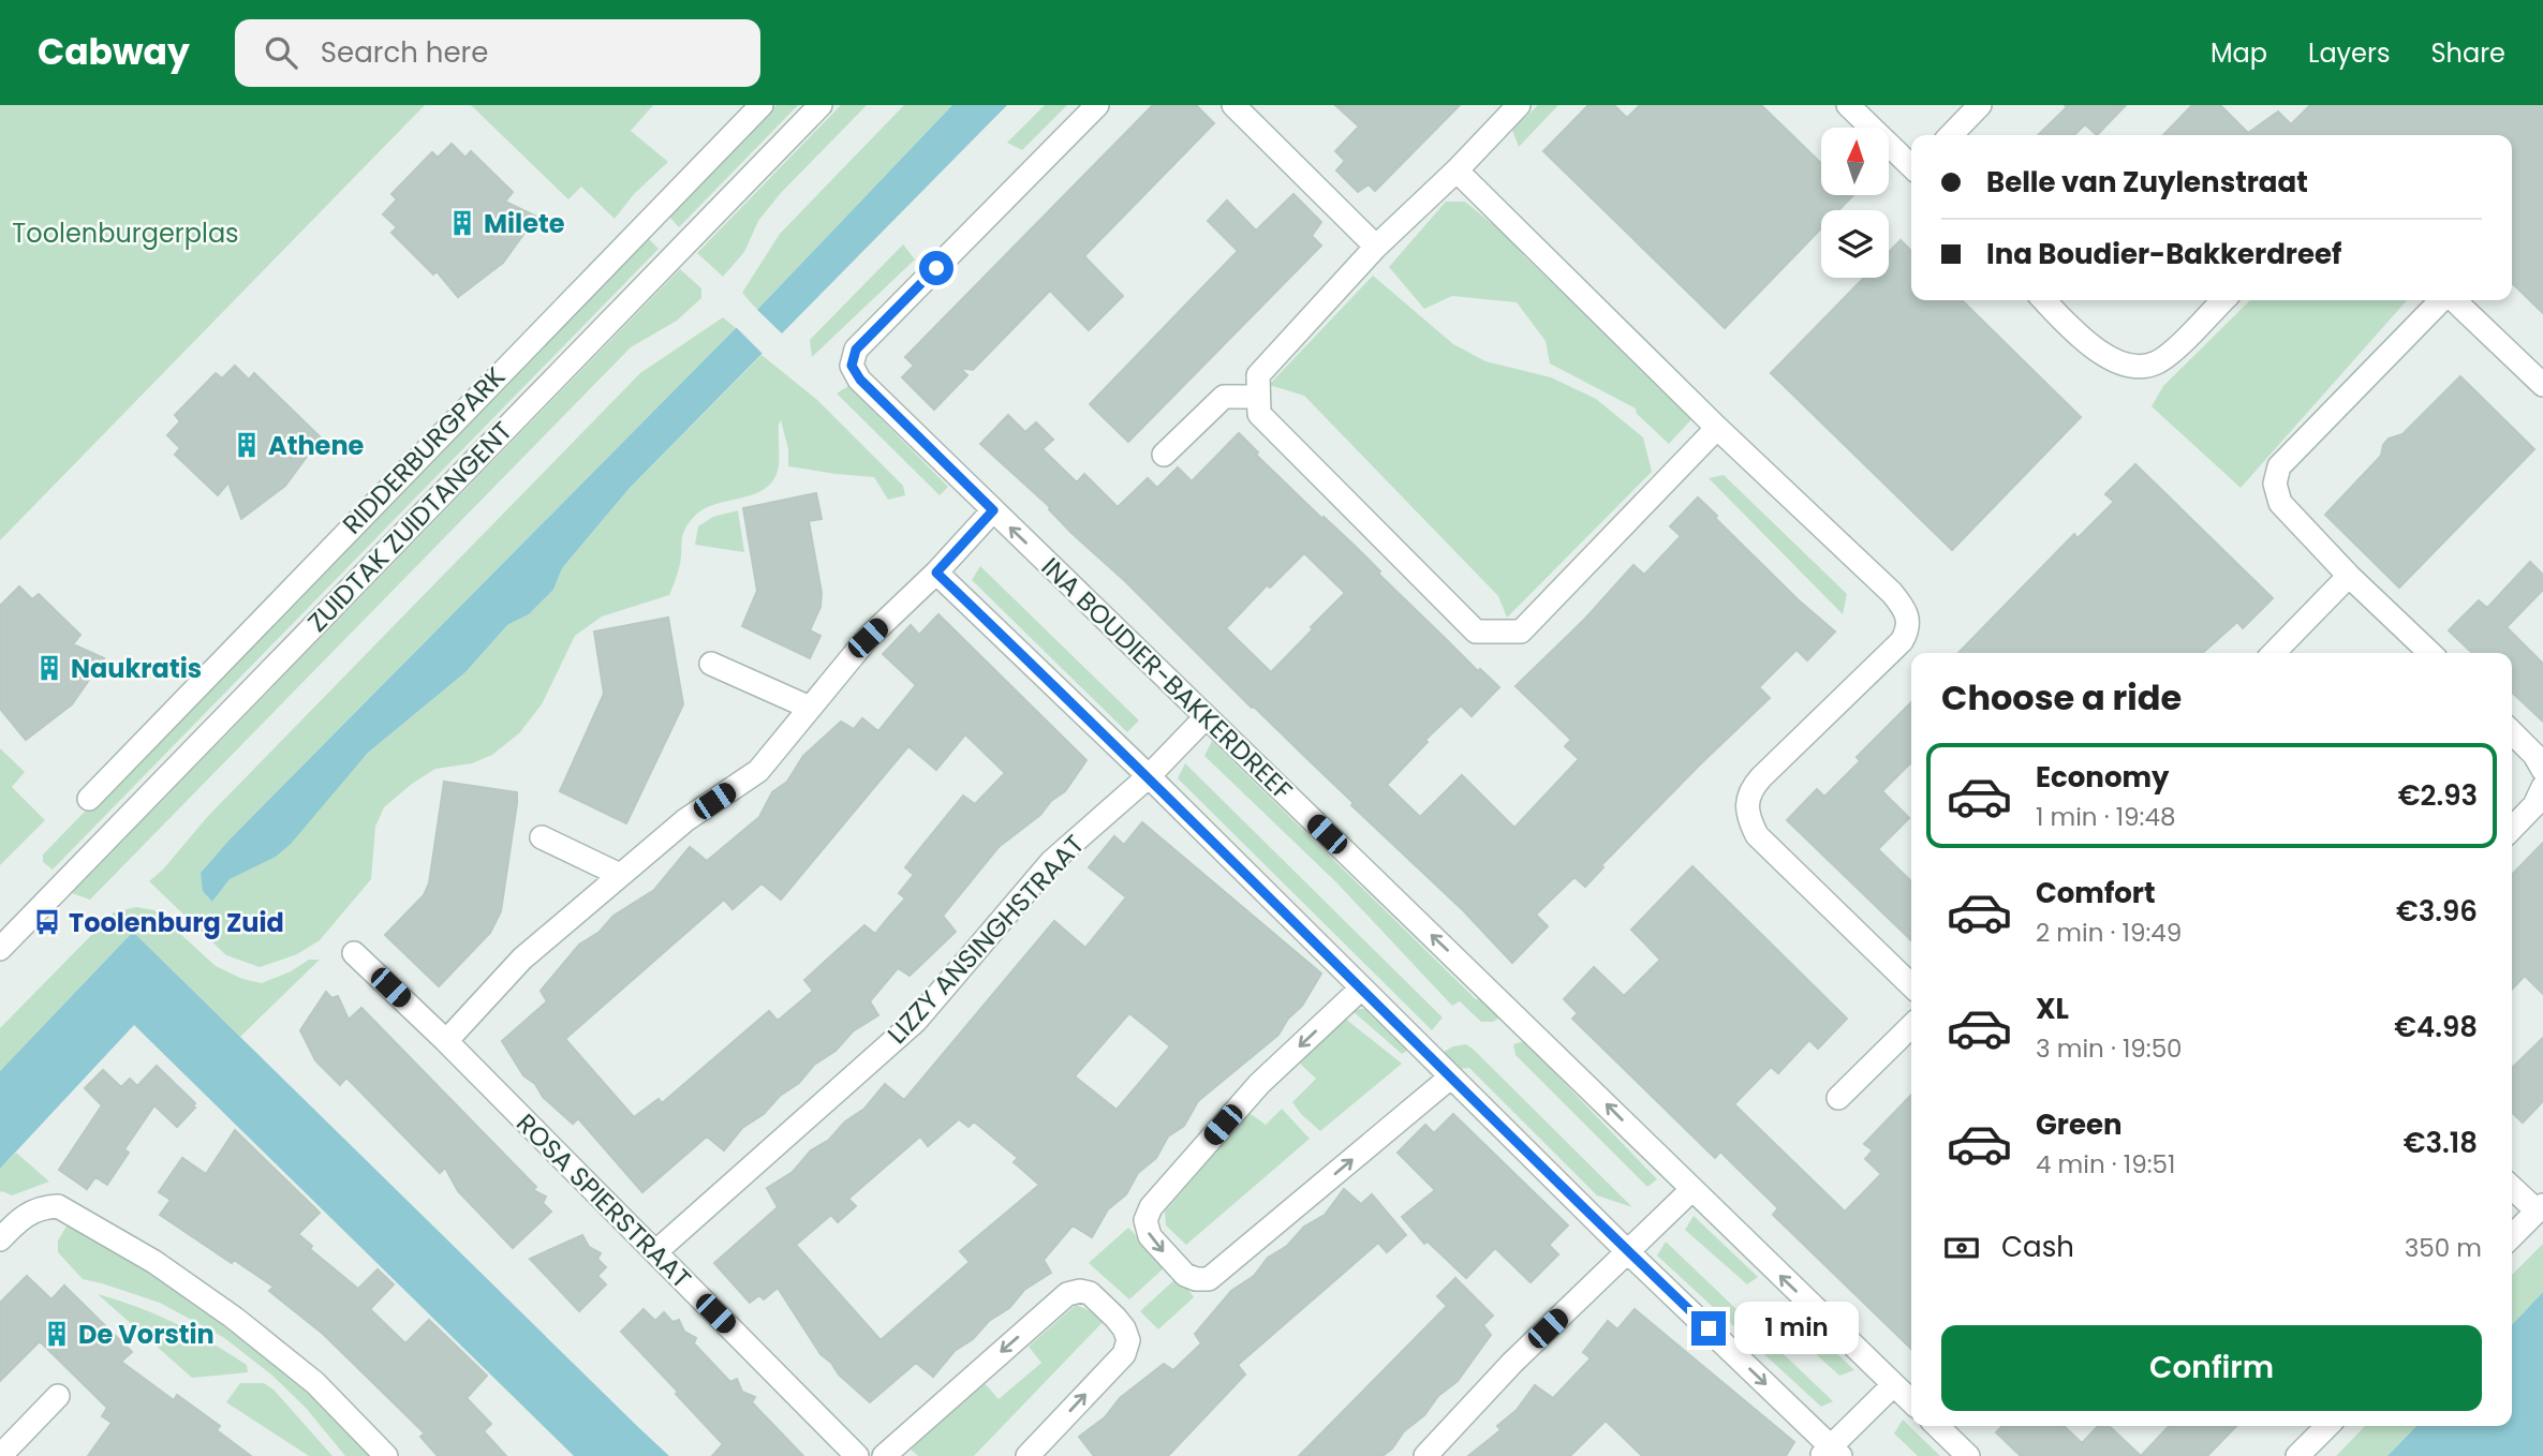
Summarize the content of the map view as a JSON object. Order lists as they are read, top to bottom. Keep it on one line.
{"streets":{"street":["RIDDERBURGPARK","ZUIDTAK ZUIDTANGENT","INA BOUDIER-BAKKERDREEF","LIZZY ANSINGHSTRAAT","ROSA SPIERSTRAAT"]},"crossings":[["INA BOUDIER-BAKKERDREEF","LIZZY ANSINGHSTRAAT"],["LIZZY ANSINGHSTRAAT","ROSA SPIERSTRAAT"]],"parks":["Toolenburgerplas"],"places":{"building":["Milete","Athene","Naukratis","De Vorstin"],"bus stop":["Toolenburg Zuid"]},"north":"top","page":{"header":"Cabway","search":"Search here","nav":["Map","Layers","Share"],"banner":["Belle van Zuylenstraat","Ina Boudier-Bakkerdreef"],"heading":"Choose a ride","list":[{"name":"Economy","note":"1 min · 19:48","value":"€2.93"},{"name":"Comfort","note":"2 min · 19:49","value":"€3.96"},{"name":"XL","note":"3 min · 19:50","value":"€4.98"},{"name":"Green","note":"4 min · 19:51","value":"€3.18"}],"pay":["Cash","350 m"],"bubble":"1 min","buttons":"Confirm"}}
